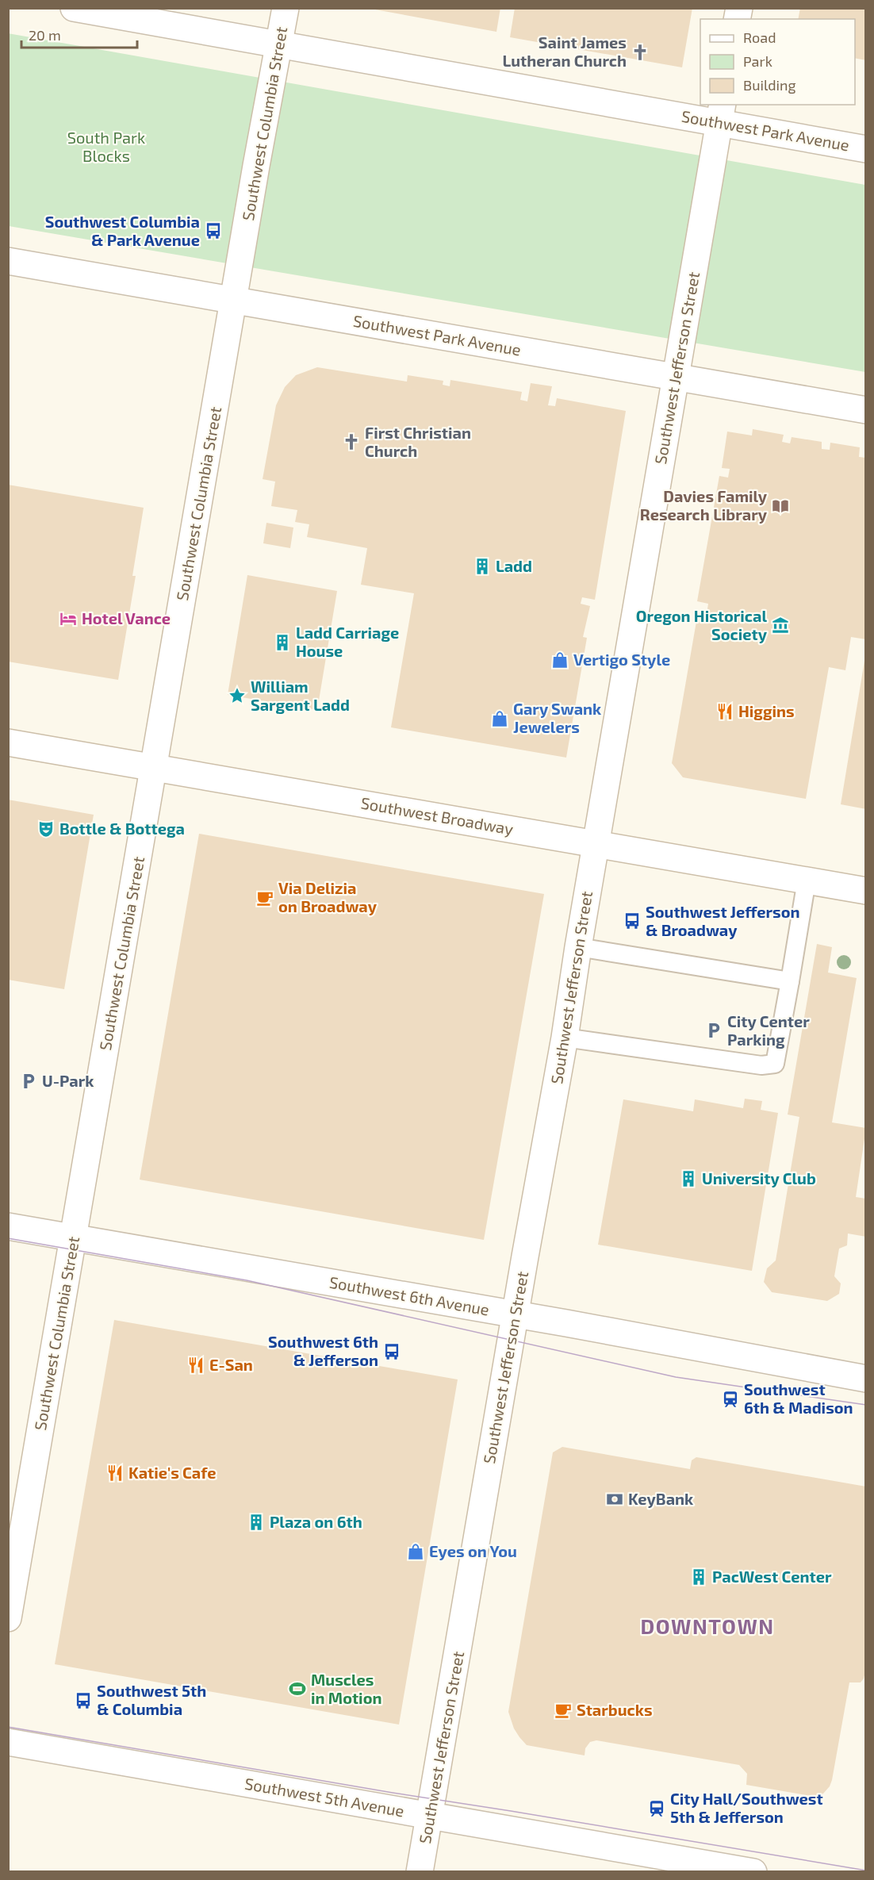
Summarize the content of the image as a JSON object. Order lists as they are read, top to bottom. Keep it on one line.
{"streets":{"main road":["Southwest Columbia Street","Southwest Park Avenue","Southwest Jefferson Street","Southwest Broadway","Southwest 6th Avenue","Southwest 5th Avenue"]},"crossings":[["Southwest Columbia Street","Southwest Park Avenue"],["Southwest Columbia Street","Southwest Broadway"],["Southwest Columbia Street","Southwest 6th Avenue"],["Southwest Park Avenue","Southwest Jefferson Street"],["Southwest Jefferson Street","Southwest Broadway"],["Southwest Jefferson Street","Southwest 6th Avenue"],["Southwest Jefferson Street","Southwest 5th Avenue"]],"districts":["DOWNTOWN"],"parks":["South Park Blocks"],"places":{"church":["Saint James Lutheran Church","First Christian Church"],"bus stop":["Southwest Columbia & Park Avenue","Southwest Jefferson & Broadway","Southwest 6th & Jefferson","Southwest 5th & Columbia"],"library":["Davies Family Research Library"],"building":["Ladd","Ladd Carriage House","University Club","Plaza on 6th","PacWest Center"],"hotel":["Hotel Vance"],"museum":["Oregon Historical Society"],"shop":["Vertigo Style","Gary Swank Jewelers","Eyes on You"],"place":["William Sargent Ladd"],"restaurant":["Higgins","E-San","Katie's Cafe"],"theatre":["Bottle & Bottega"],"cafe":["Via Delizia on Broadway","Starbucks"],"parking":["City Center Parking","U-Park"],"station":["Southwest 6th & Madison","City Hall/Southwest 5th & Jefferson"],"bank":["KeyBank"],"sports":["Muscles in Motion"]},"legend":["Road","Park","Building"],"scale_bar":"20 m"}
